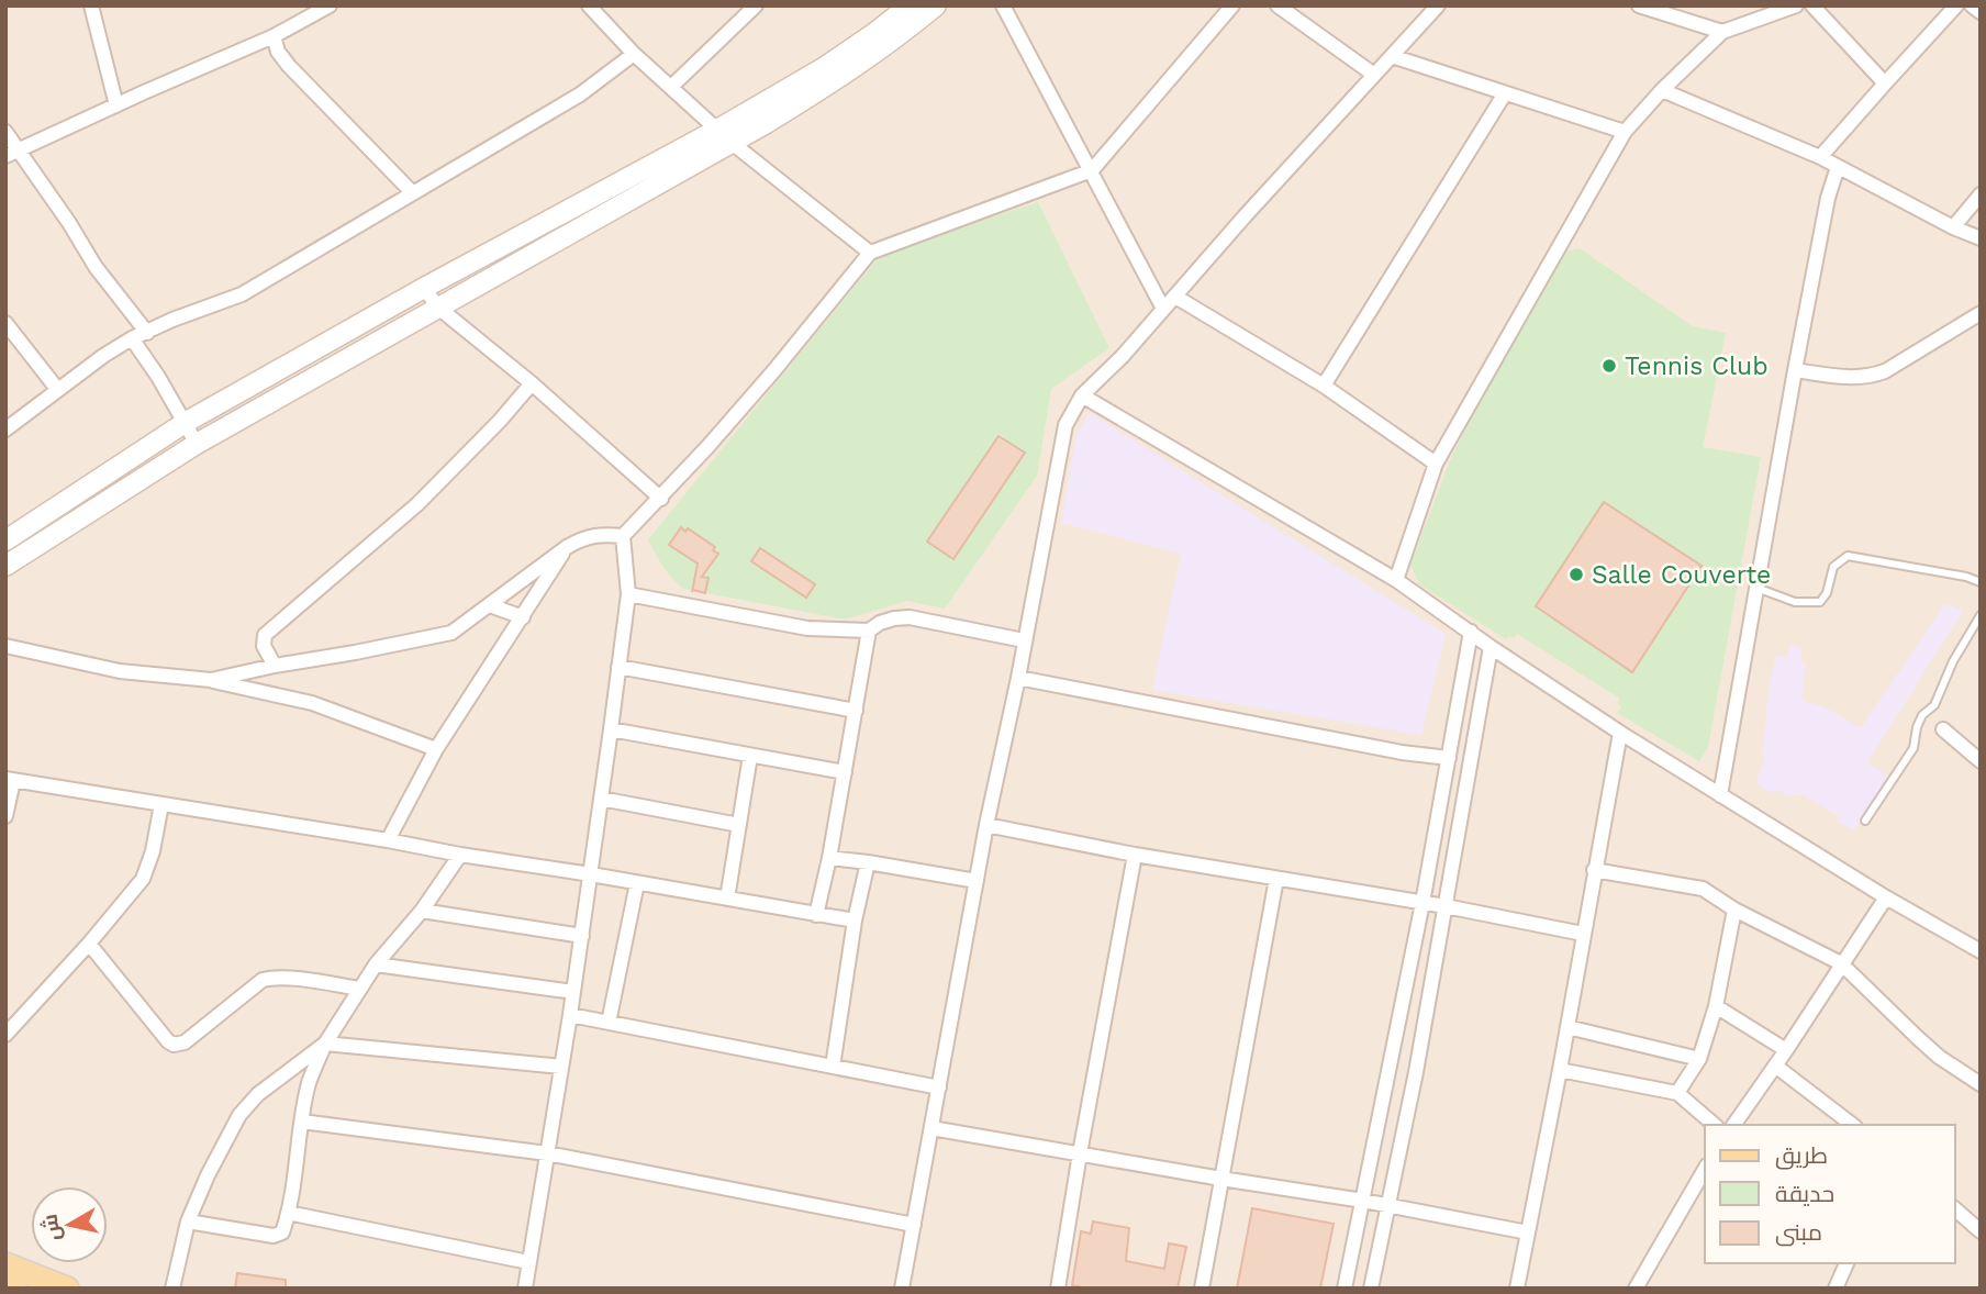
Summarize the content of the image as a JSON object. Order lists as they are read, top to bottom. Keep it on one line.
{"places":["Tennis Club","Salle Couverte"],"legend":["طريق","حديقة","مبنى"],"north":"left"}
